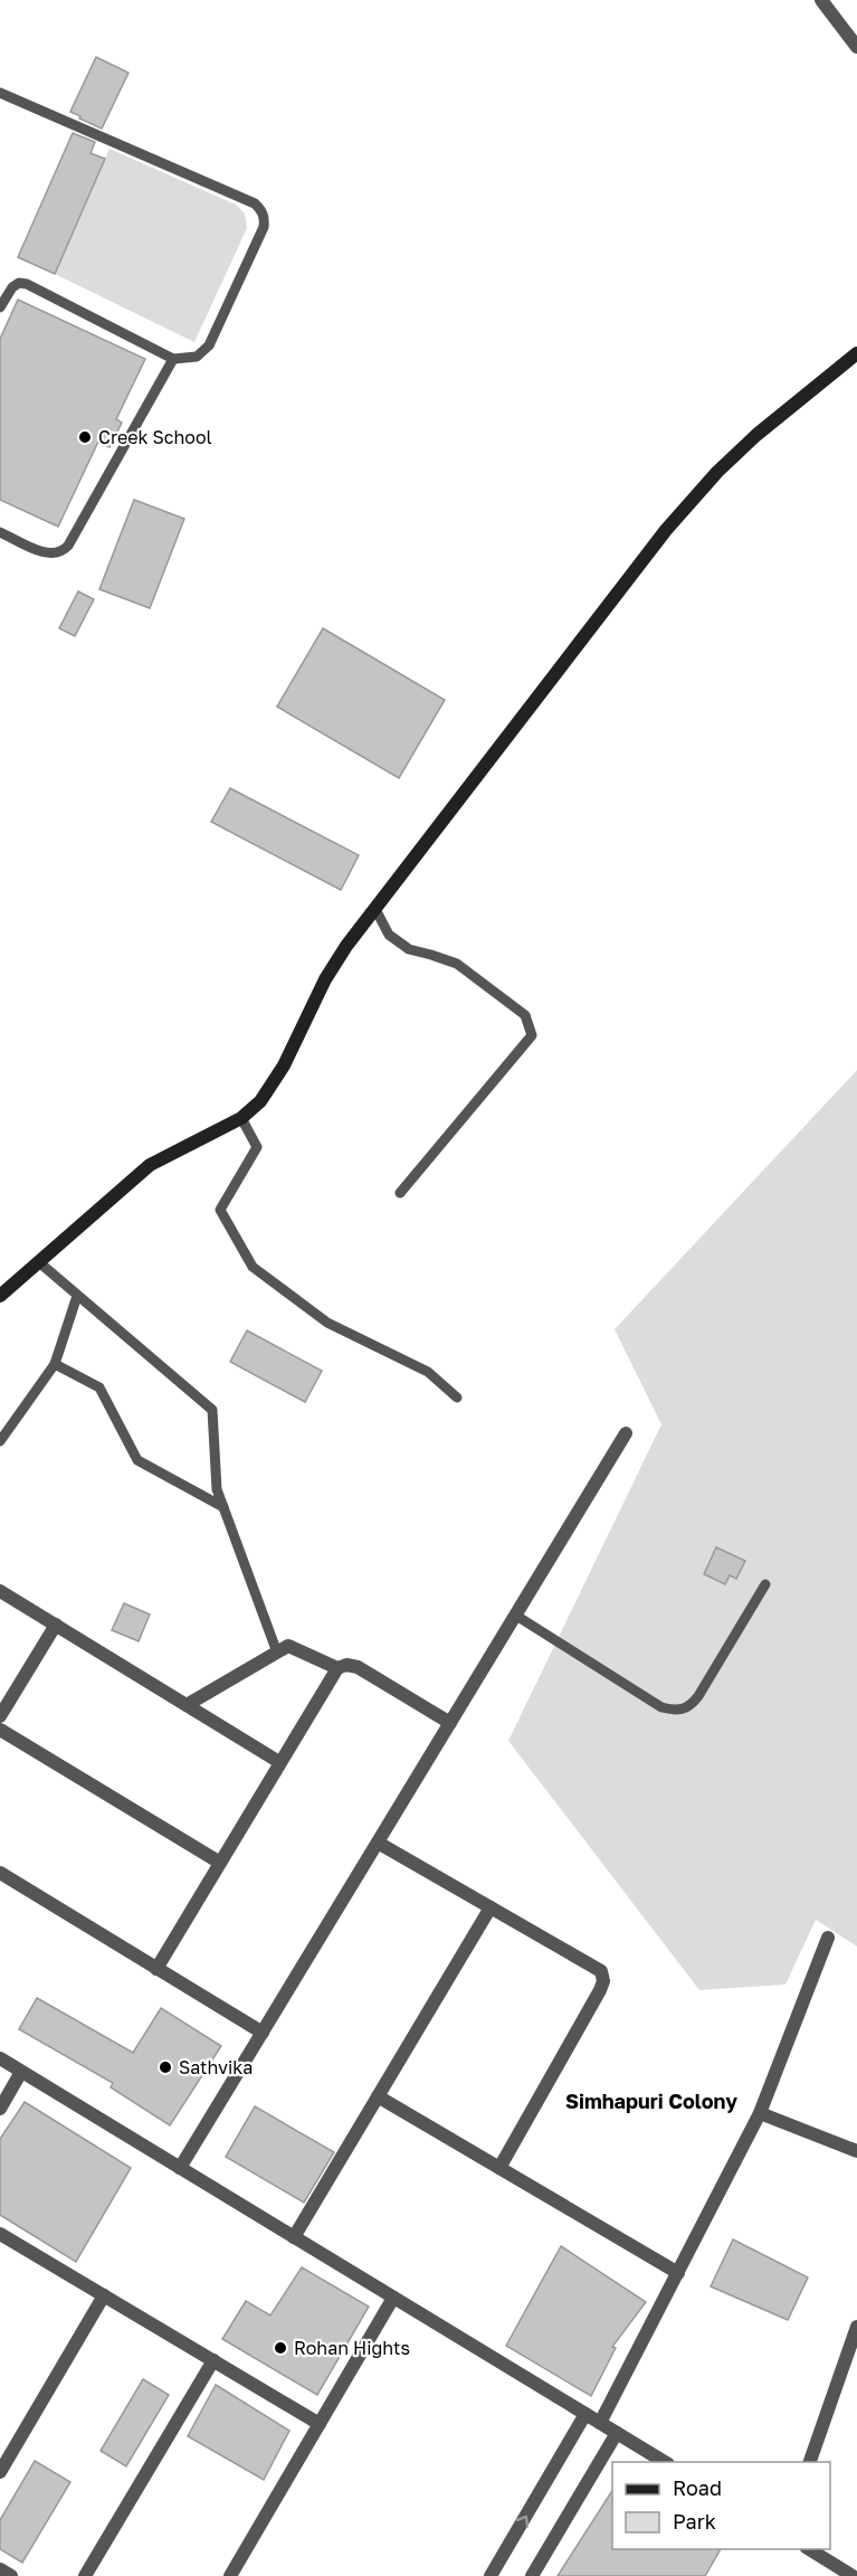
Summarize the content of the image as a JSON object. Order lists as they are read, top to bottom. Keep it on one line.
{"districts":["Simhapuri Colony"],"places":["Creek School","Sathvika","Rohan Hights"],"legend":["Road","Park"]}
